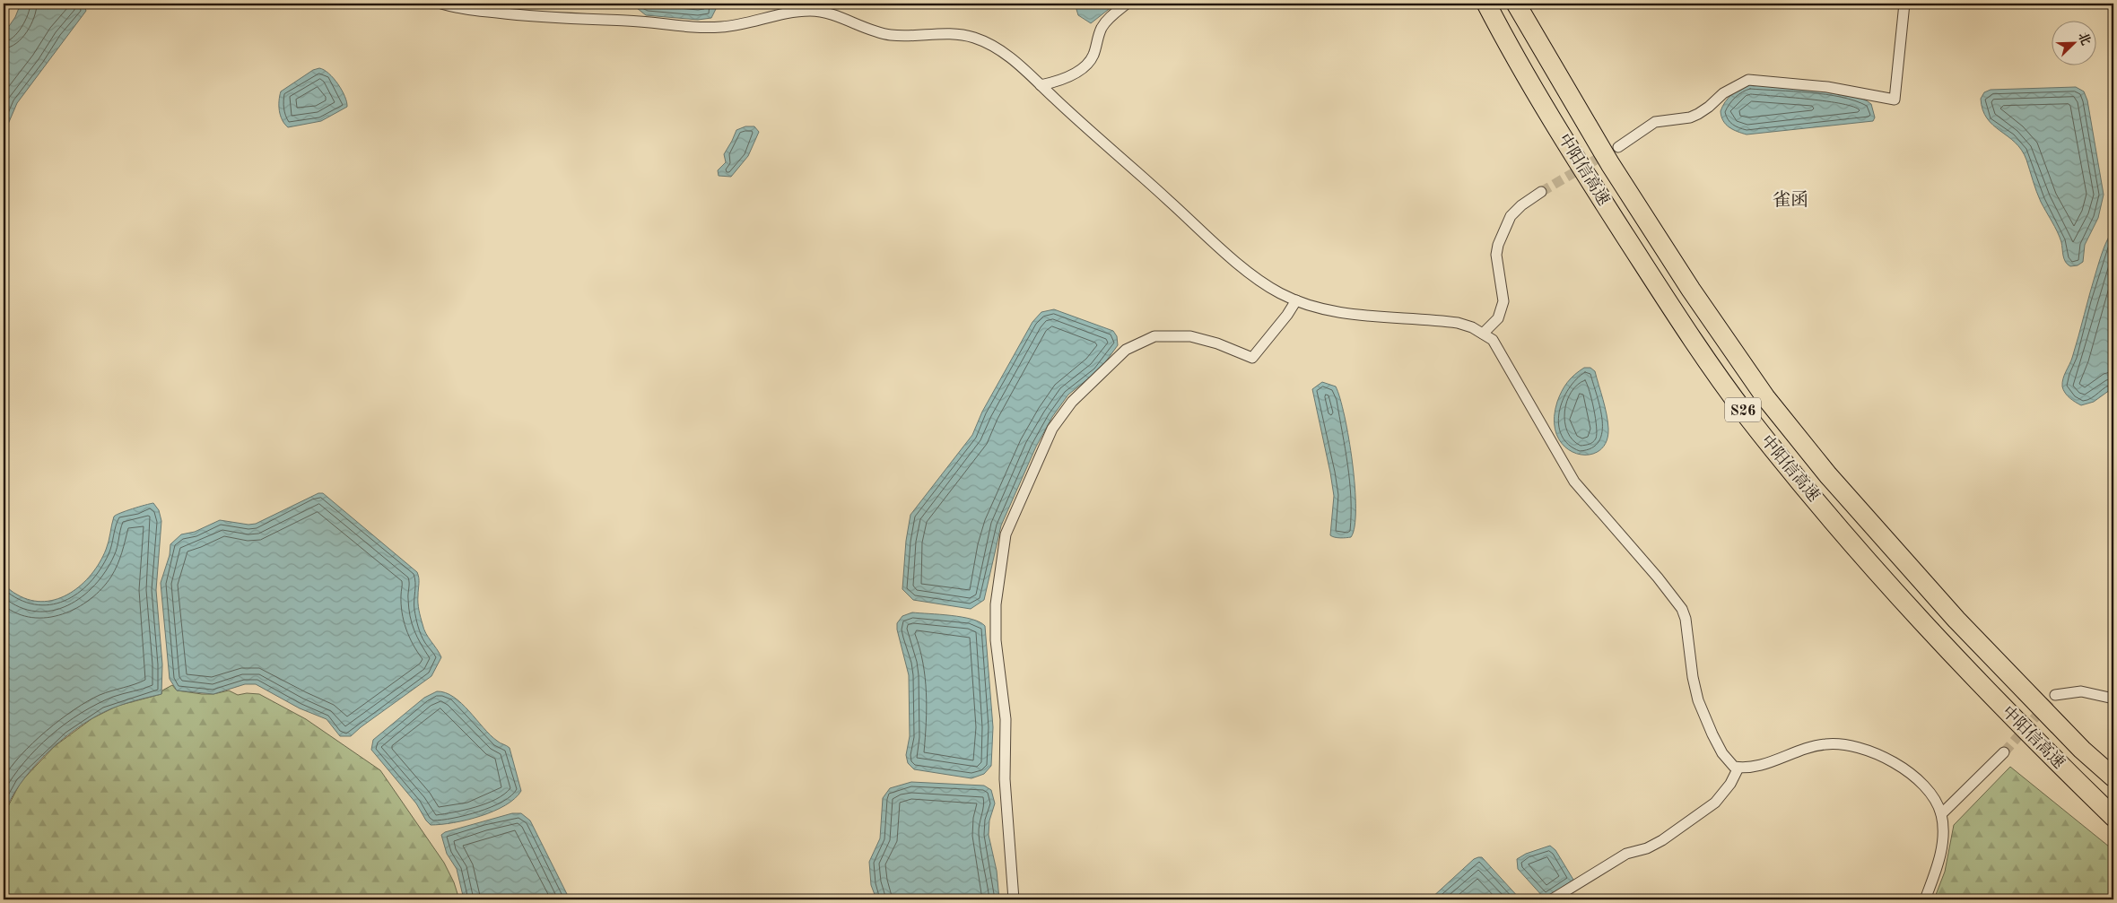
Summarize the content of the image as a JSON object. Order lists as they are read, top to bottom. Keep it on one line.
{"streets":{"highway":["中阳信高速","S26"]},"districts":["雀函"],"north":"top right"}
